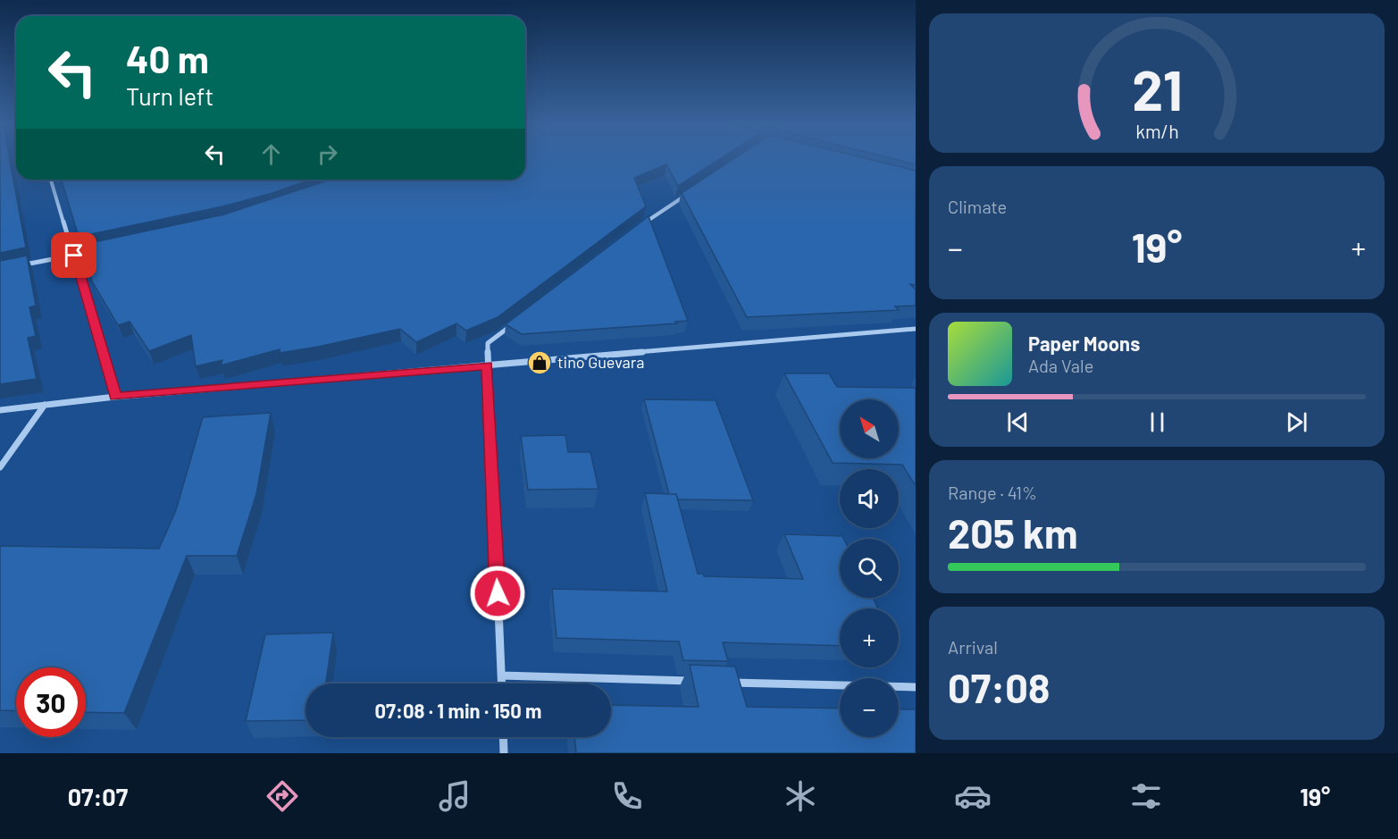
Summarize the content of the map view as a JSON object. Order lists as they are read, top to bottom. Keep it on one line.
{"places":{"shop":["tino Guevara"]},"north":"top left","page":{"turn":["40 m","Turn left"],"tile":["Climate",["Range · 41%","205 km"],["Arrival","07:08"]],"heat":["−","19°","+"],"song":["Paper Moons","Ada Vale"],"map_buttons":["+","−"],"limit":"30","trip":"07:08 · 1 min · 150 m","tabs":["07:07","19°"],"gauge":["21","km/h"]}}
